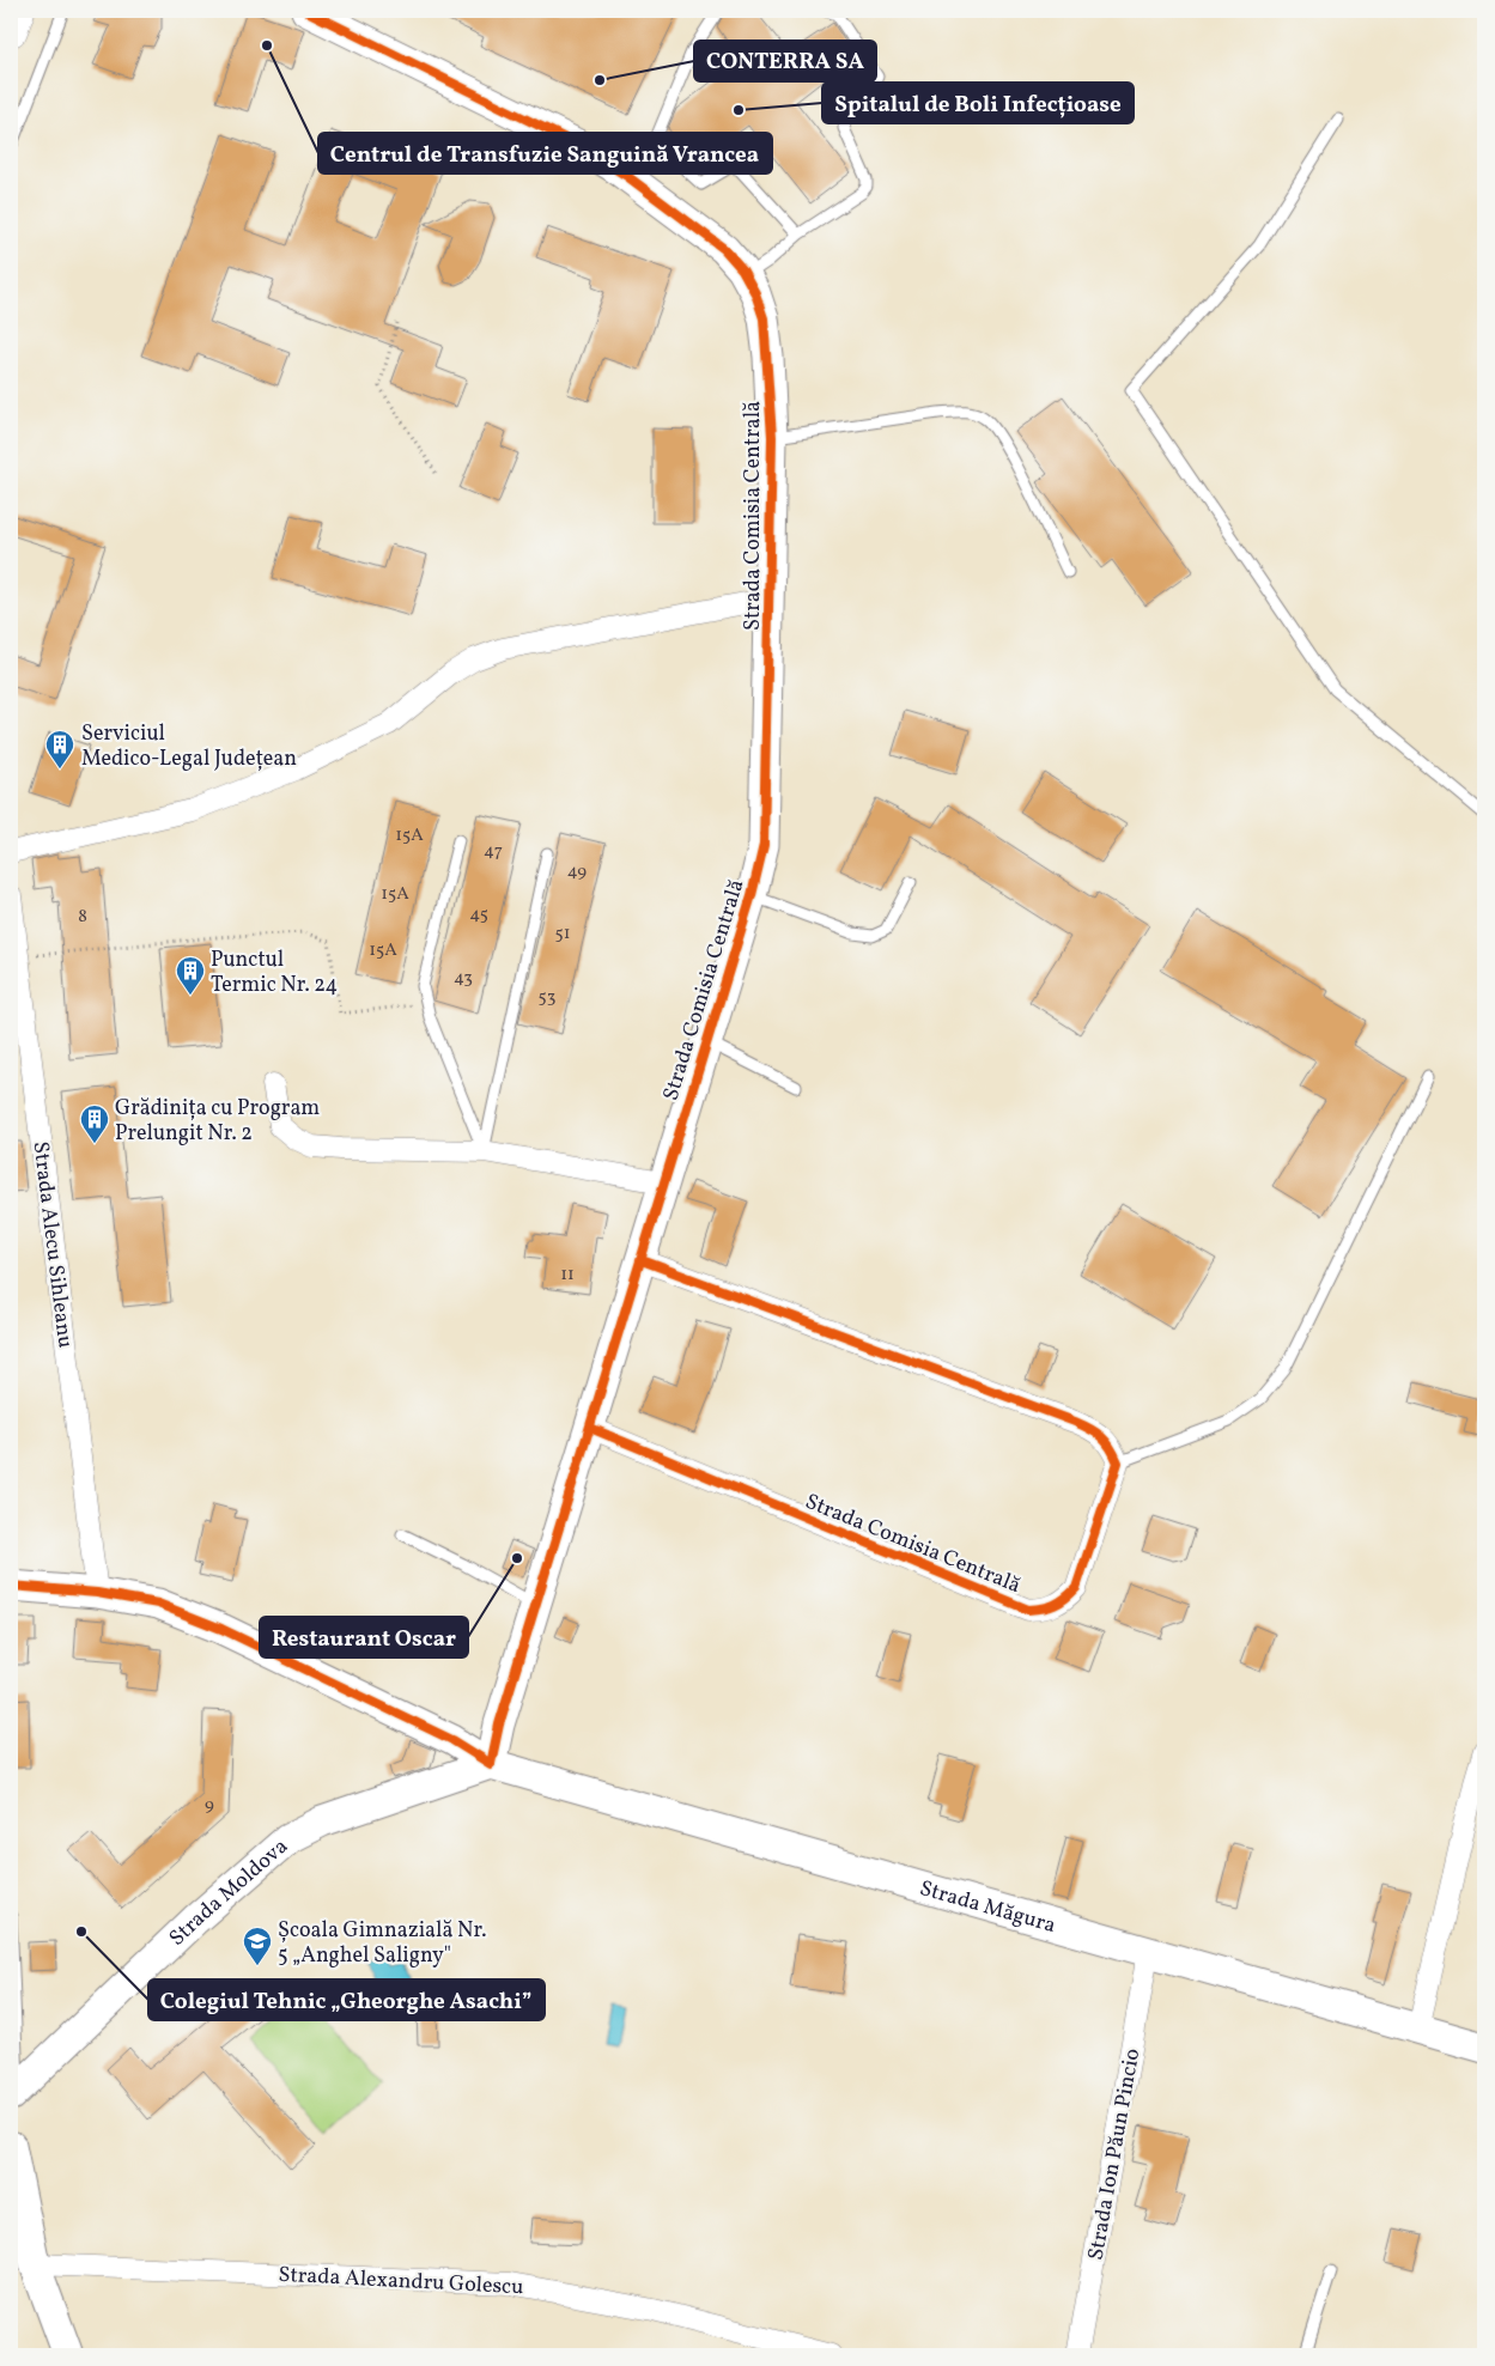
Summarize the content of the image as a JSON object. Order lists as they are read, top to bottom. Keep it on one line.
{"streets":{"street":["Strada Comisia Centrală","Strada Alecu Sihleanu","Strada Moldova","Strada Măgura","Strada Ion Păun Pincio","Strada Alexandru Golescu"]},"crossings":[["Strada Comisia Centrală","Strada Moldova"],["Strada Comisia Centrală","Strada Măgura"],["Strada Alecu Sihleanu","Strada Măgura"],["Strada Moldova","Strada Măgura"],["Strada Măgura","Strada Ion Păun Pincio"]],"places":{"other":["Centrul de Transfuzie Sanguină Vrancea","CONTERRA SA","Spitalul de Boli Infecțioase","Restaurant Oscar","Colegiul Tehnic „Gheorghe Asachi”"],"building":["Serviciul Medico-Legal Județean","Punctul Termic Nr. 24","Grădinița cu Program Prelungit Nr. 2"],"school or university":["Școala Gimnazială Nr. 5 „Anghel Saligny\""]},"house_numbers":["15A","47","49","15A","45","8","51","15A","43","53","11","9"]}
